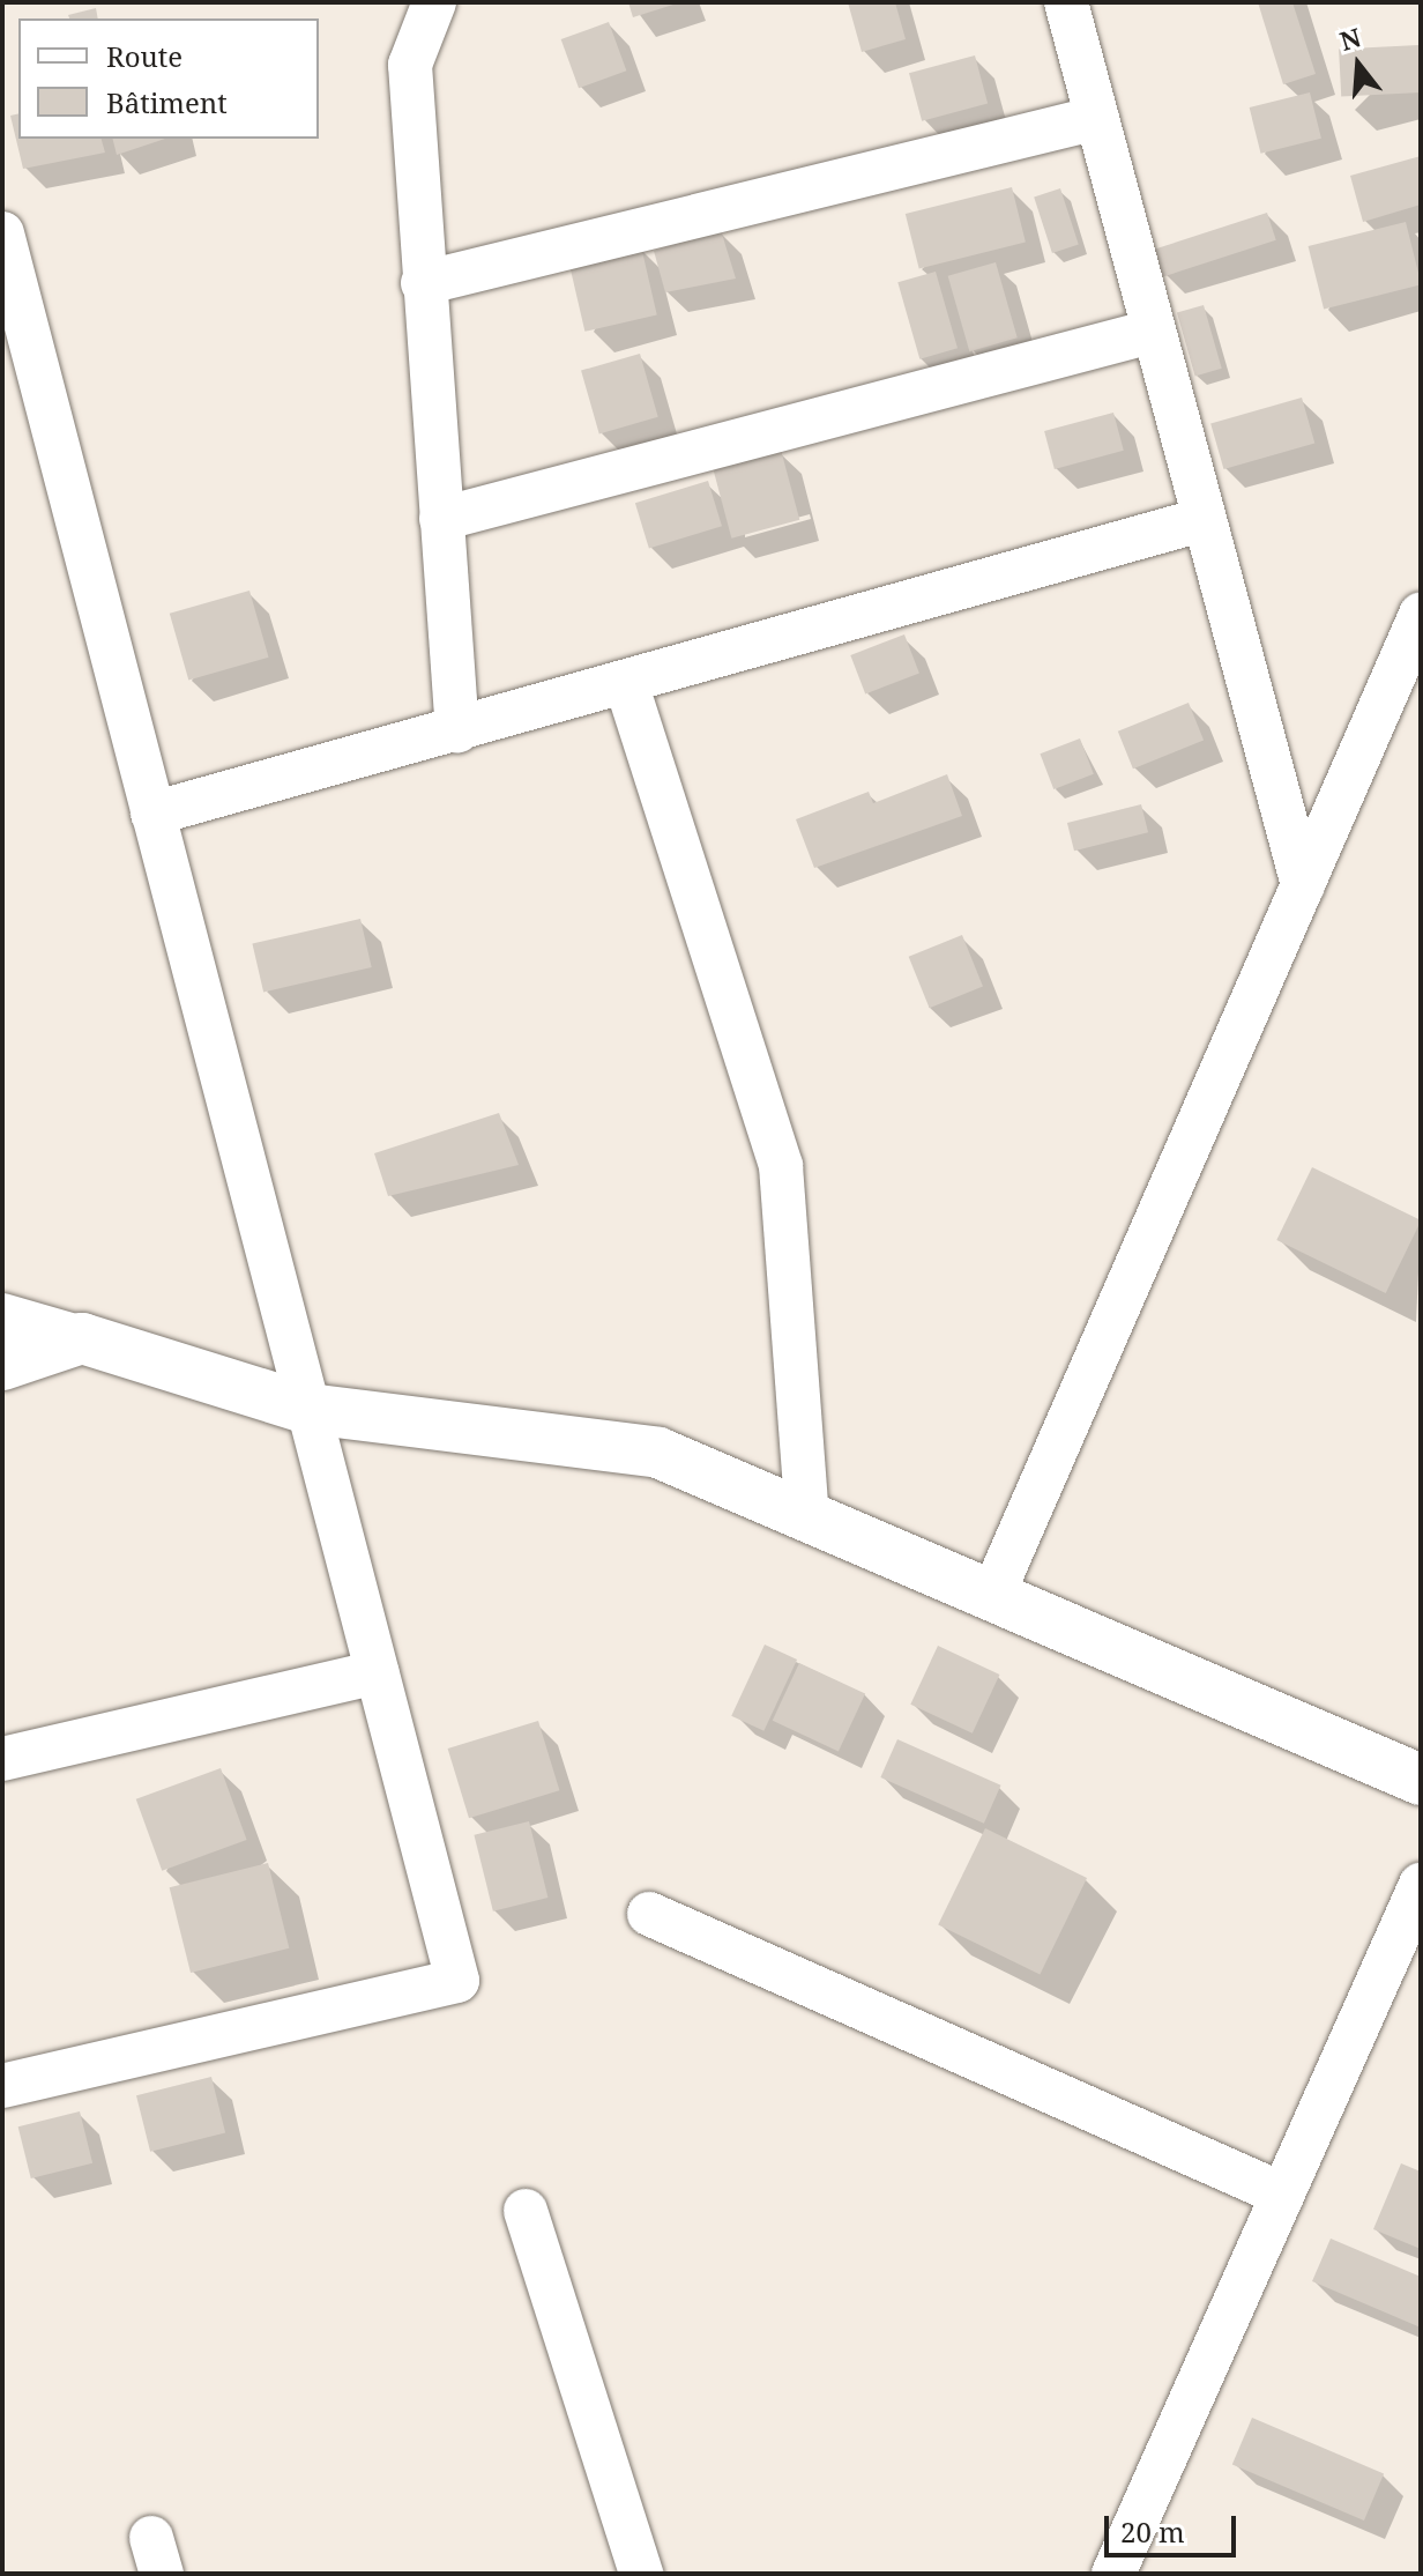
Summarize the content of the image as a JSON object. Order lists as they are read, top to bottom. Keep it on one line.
{"legend":["Route","Bâtiment"],"scale_bar":"20 m","north":"top"}
